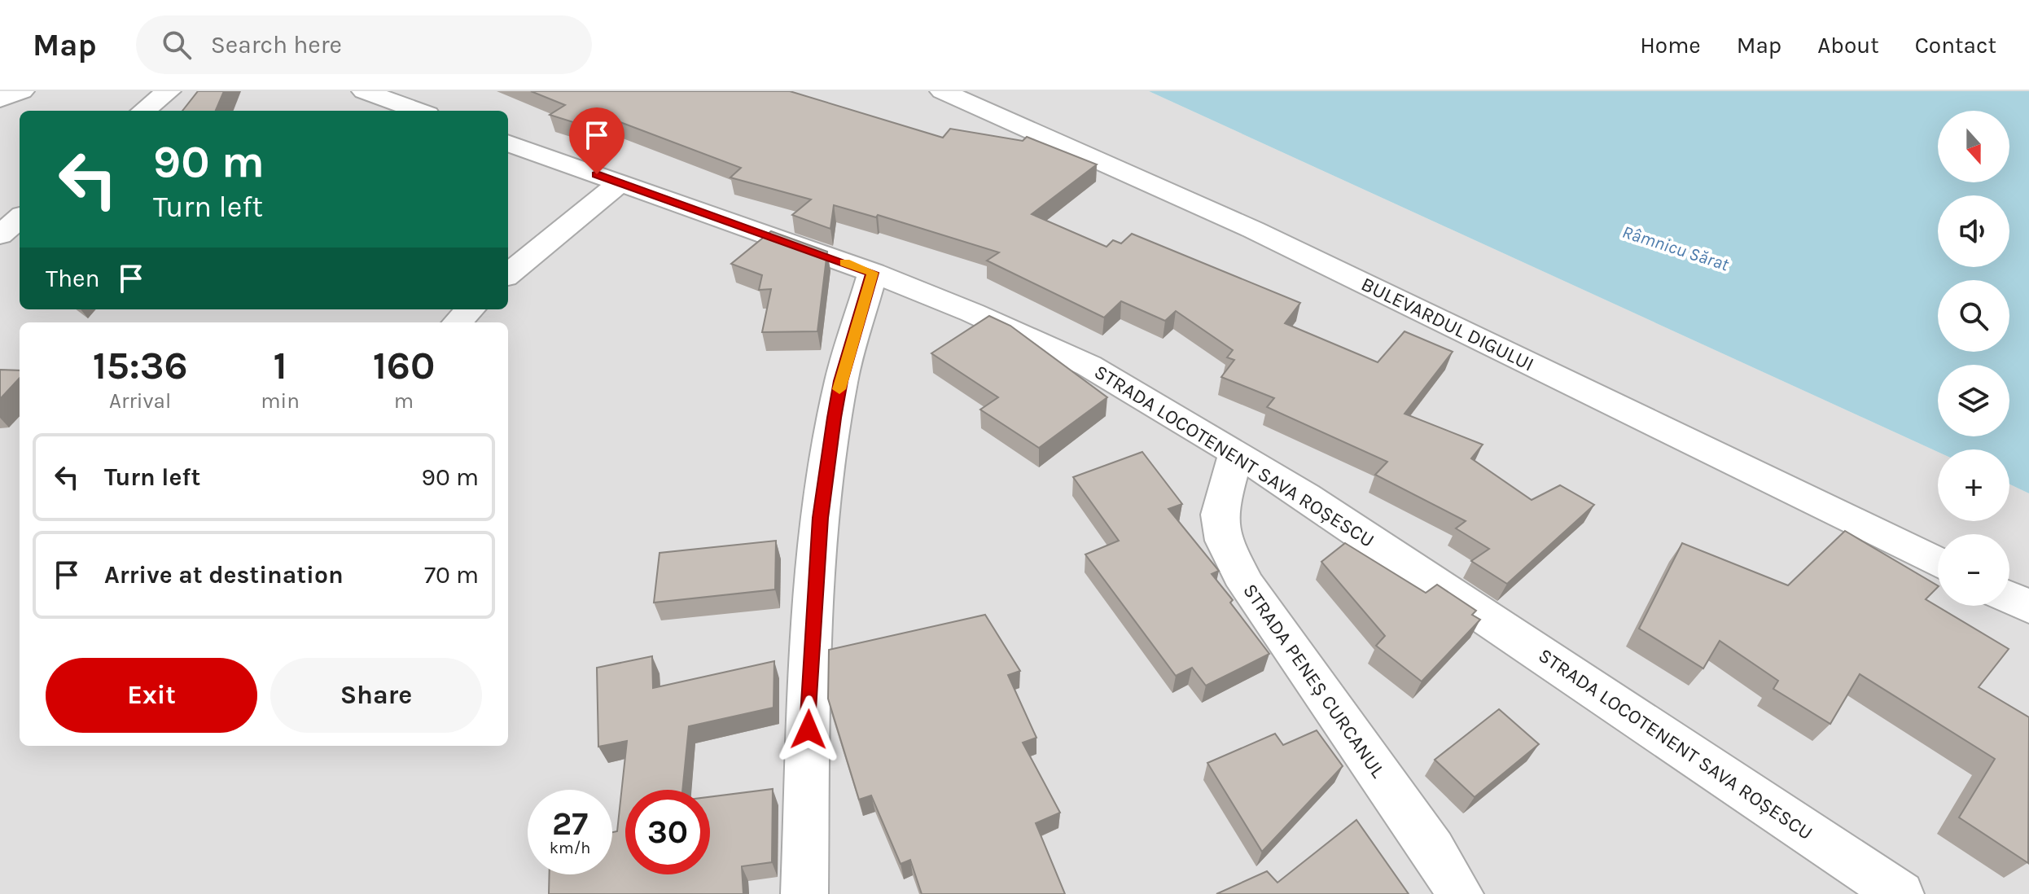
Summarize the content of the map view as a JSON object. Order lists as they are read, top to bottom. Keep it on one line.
{"streets":{"street":["BULEVARDUL DIGULUI","STRADA LOCOTENENT SAVA ROȘESCU","STRADA PENEȘ CURCANUL"]},"crossings":[["STRADA LOCOTENENT SAVA ROȘESCU","STRADA PENEȘ CURCANUL"]],"water":["Râmnicu Sărat"],"north":"bottom","page":{"header":"Map","search":"Search here","nav":["Home","Map","About","Contact"],"map_buttons":["+","−"],"turn":["90 m","Turn left"],"then":"Then","eta":["15:36","Arrival","1","min","160","m"],"list":[{"name":"Turn left","value":"90 m"},{"name":"Arrive at destination","value":"70 m"}],"buttons":["Exit","Share"],"speed":"27 km/h","limit":"30"}}
